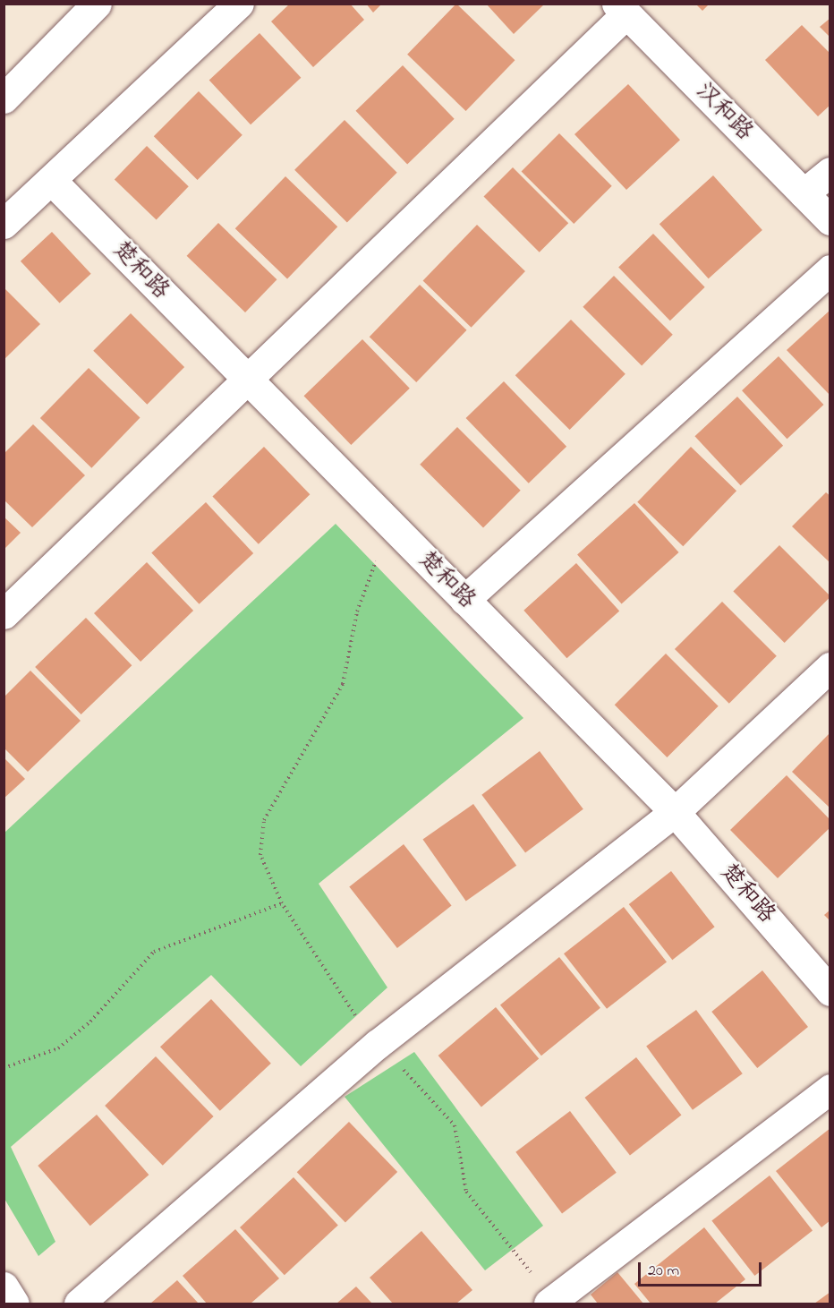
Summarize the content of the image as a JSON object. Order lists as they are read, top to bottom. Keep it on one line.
{"streets":{"street":["汉和路","楚和路"]},"scale_bar":"20 m"}
